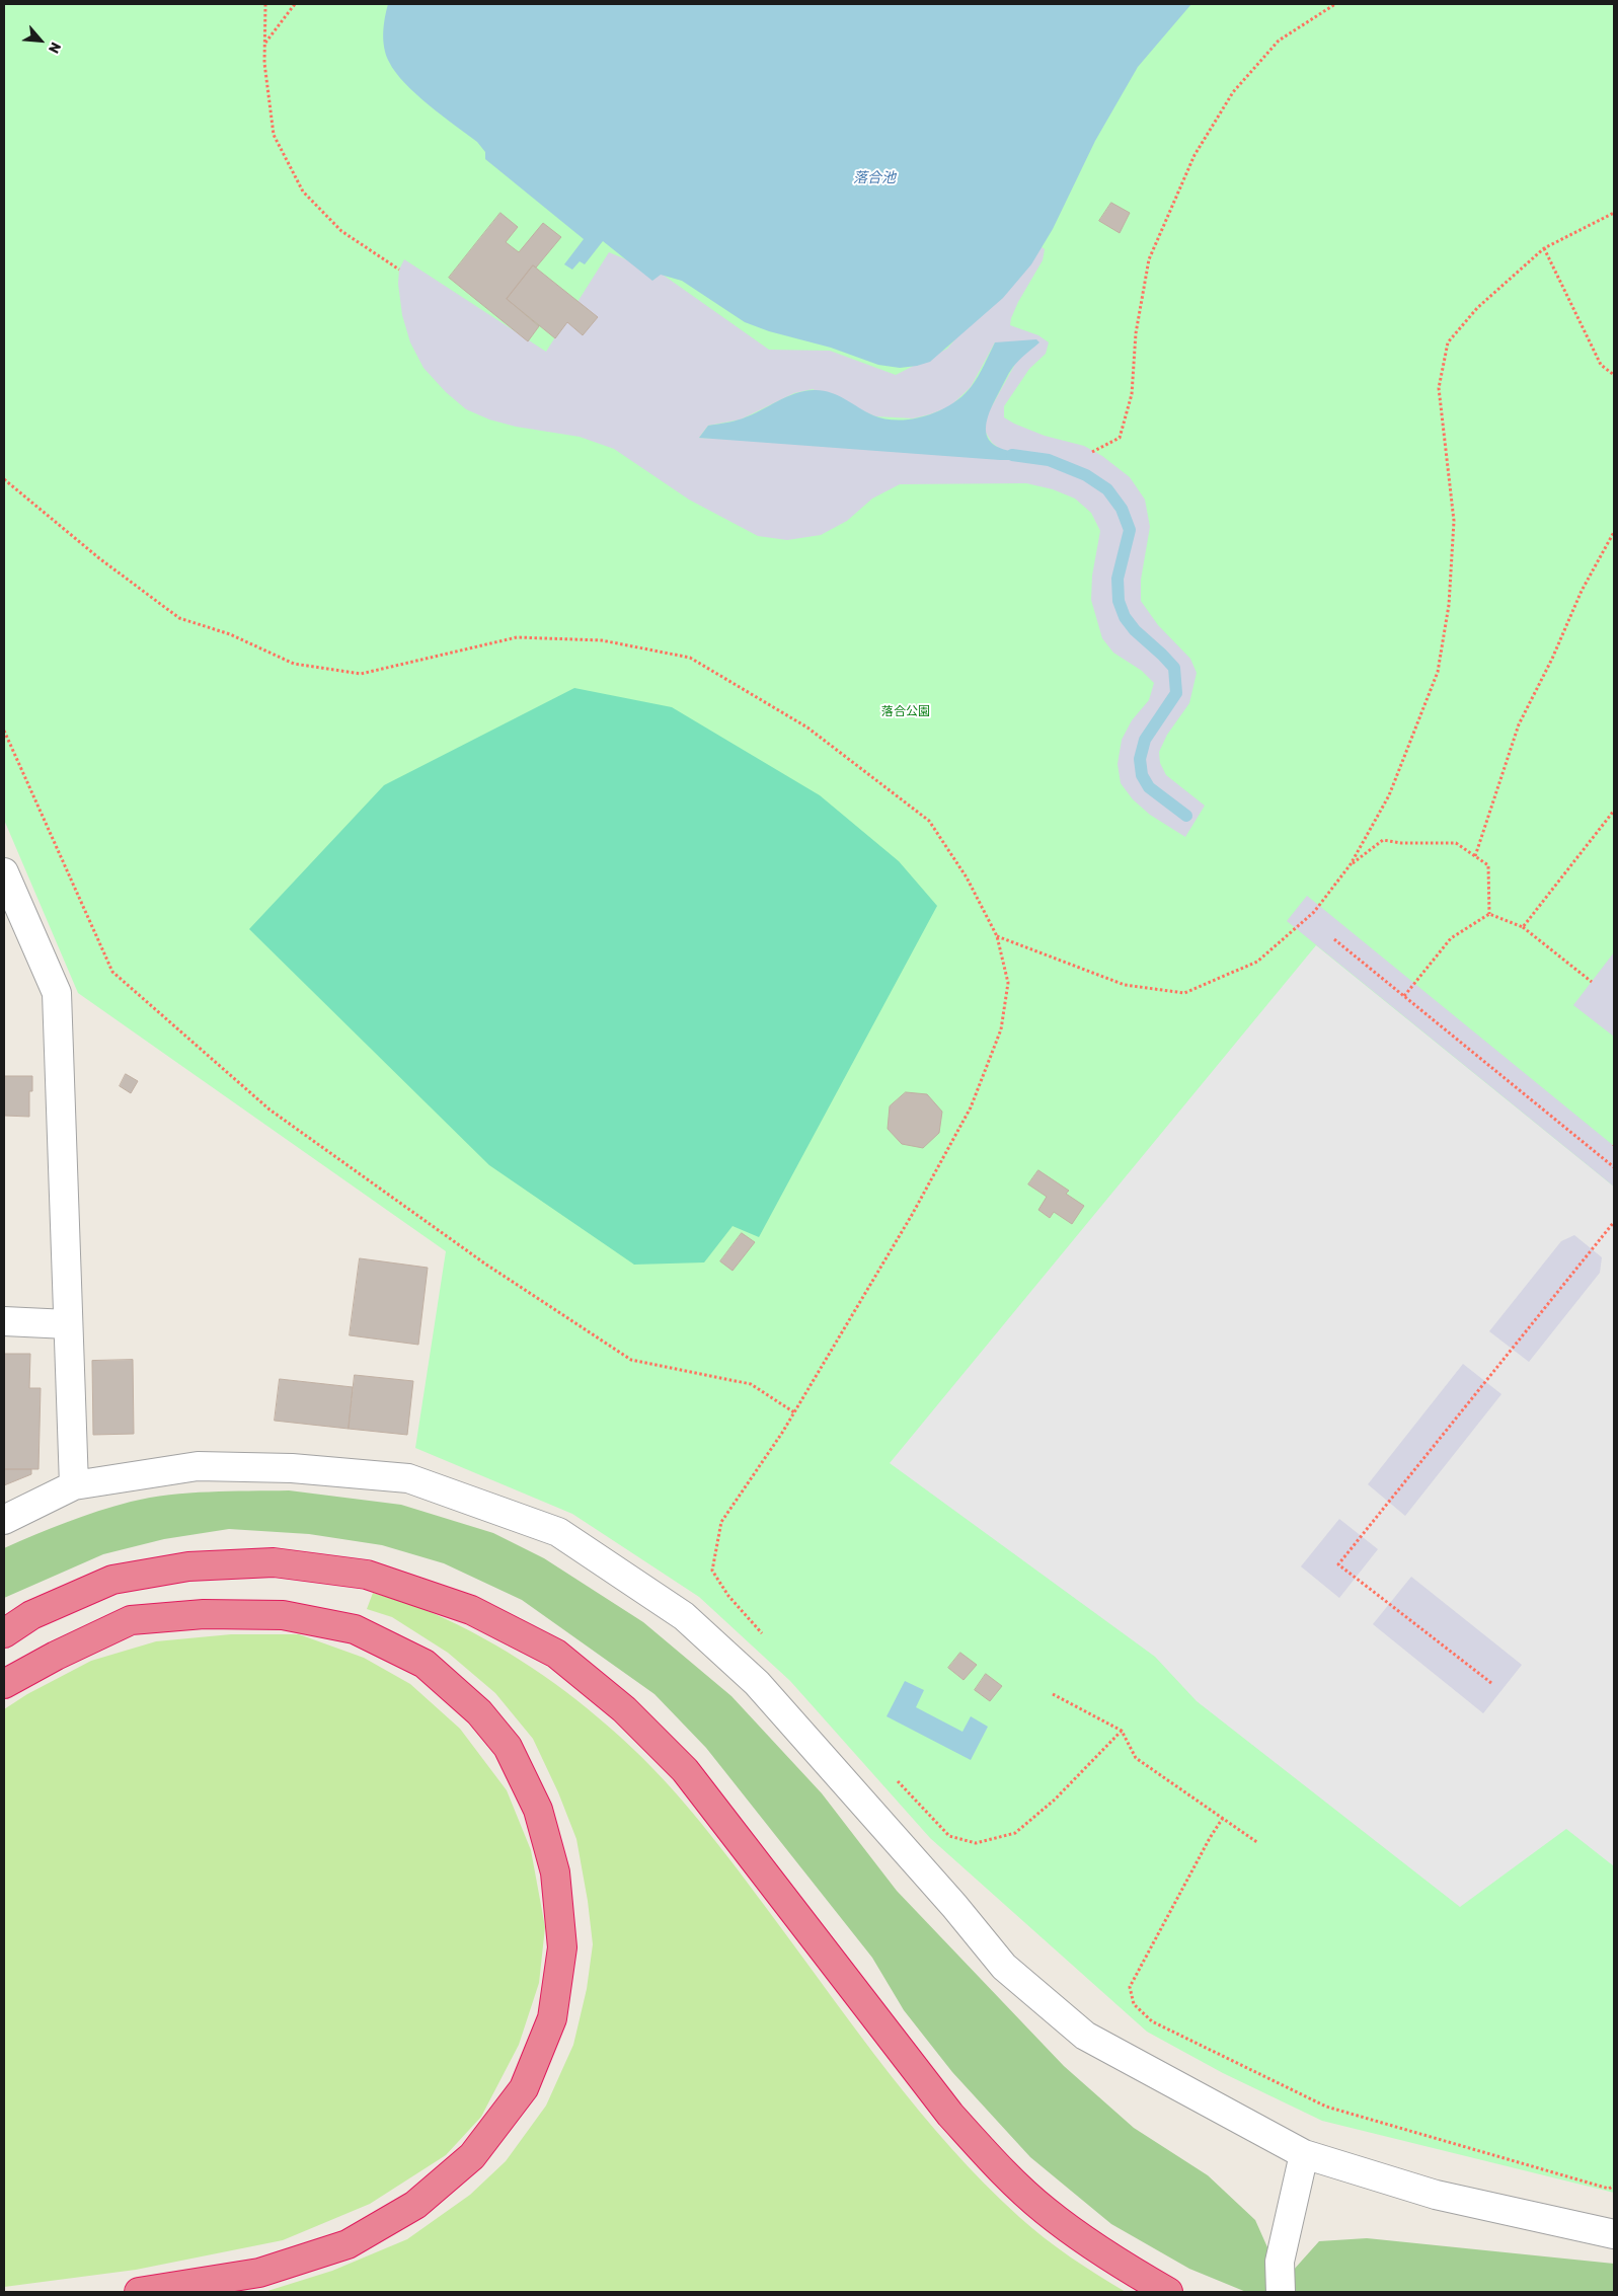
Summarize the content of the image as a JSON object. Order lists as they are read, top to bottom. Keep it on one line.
{"water":["落合池"],"parks":["落合公園"],"north":"bottom right"}
